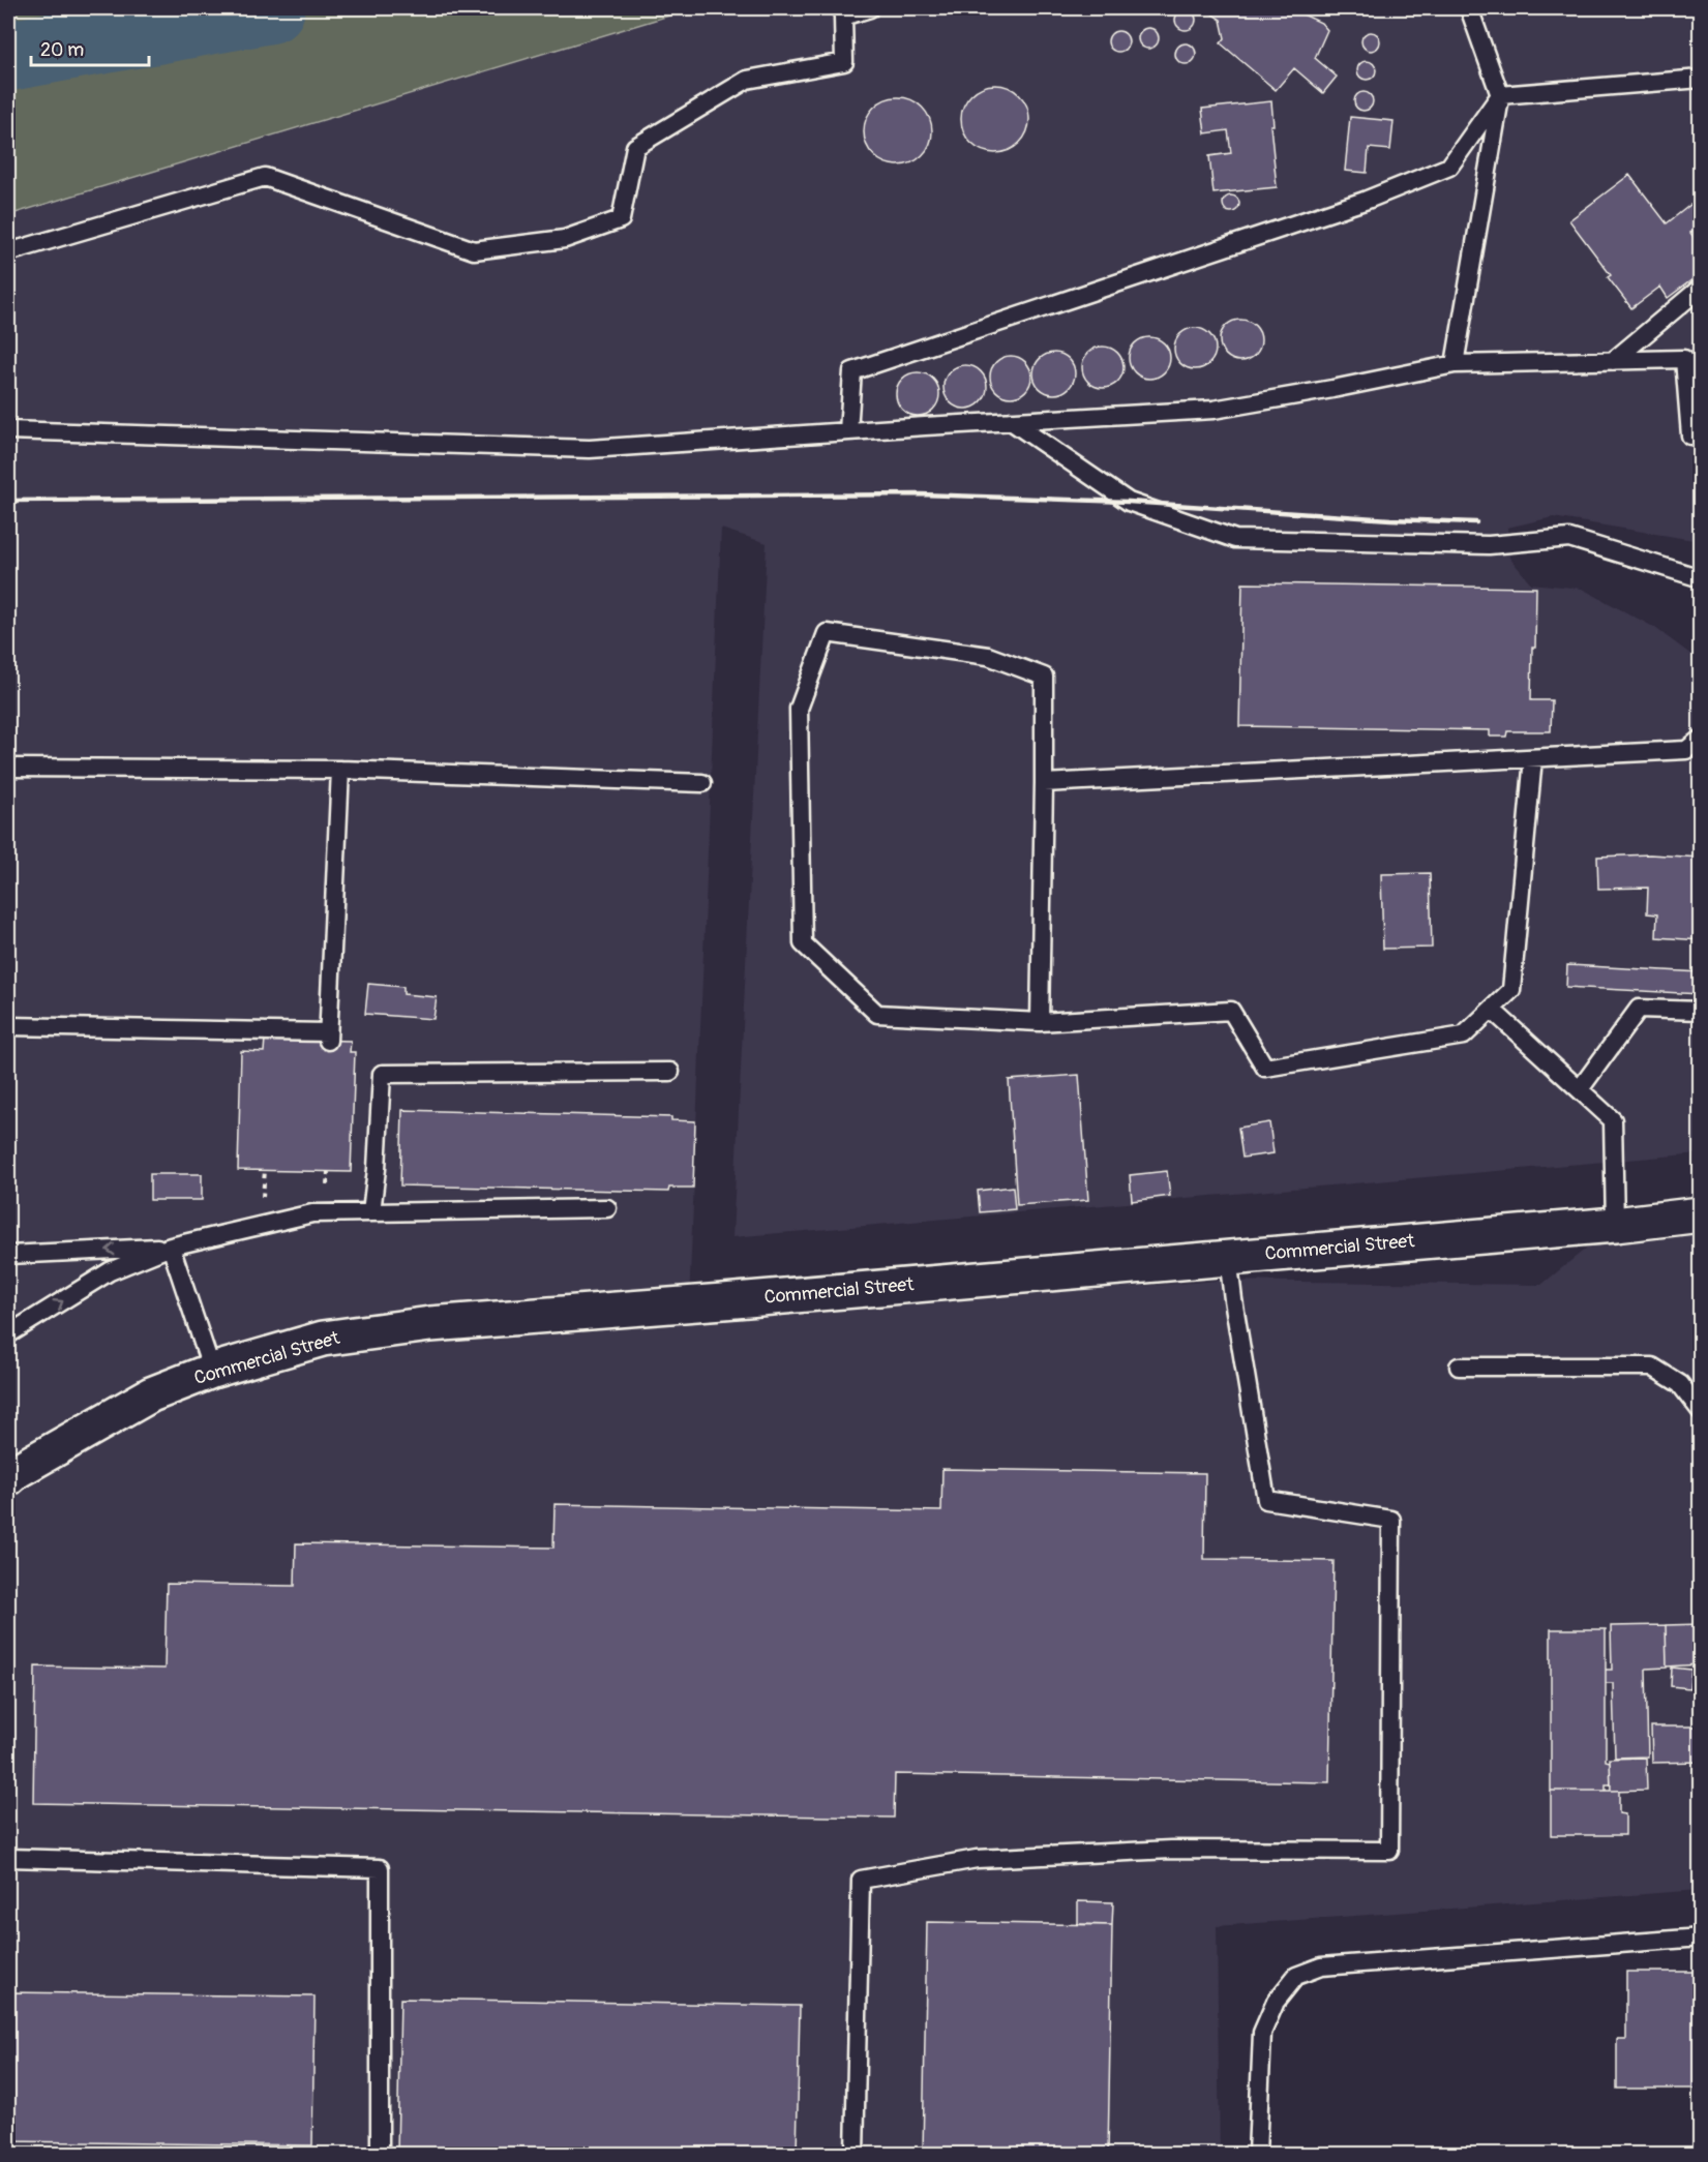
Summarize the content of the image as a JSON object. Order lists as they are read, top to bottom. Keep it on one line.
{"streets":{"main road":["Commercial Street"]},"scale_bar":"20 m"}
